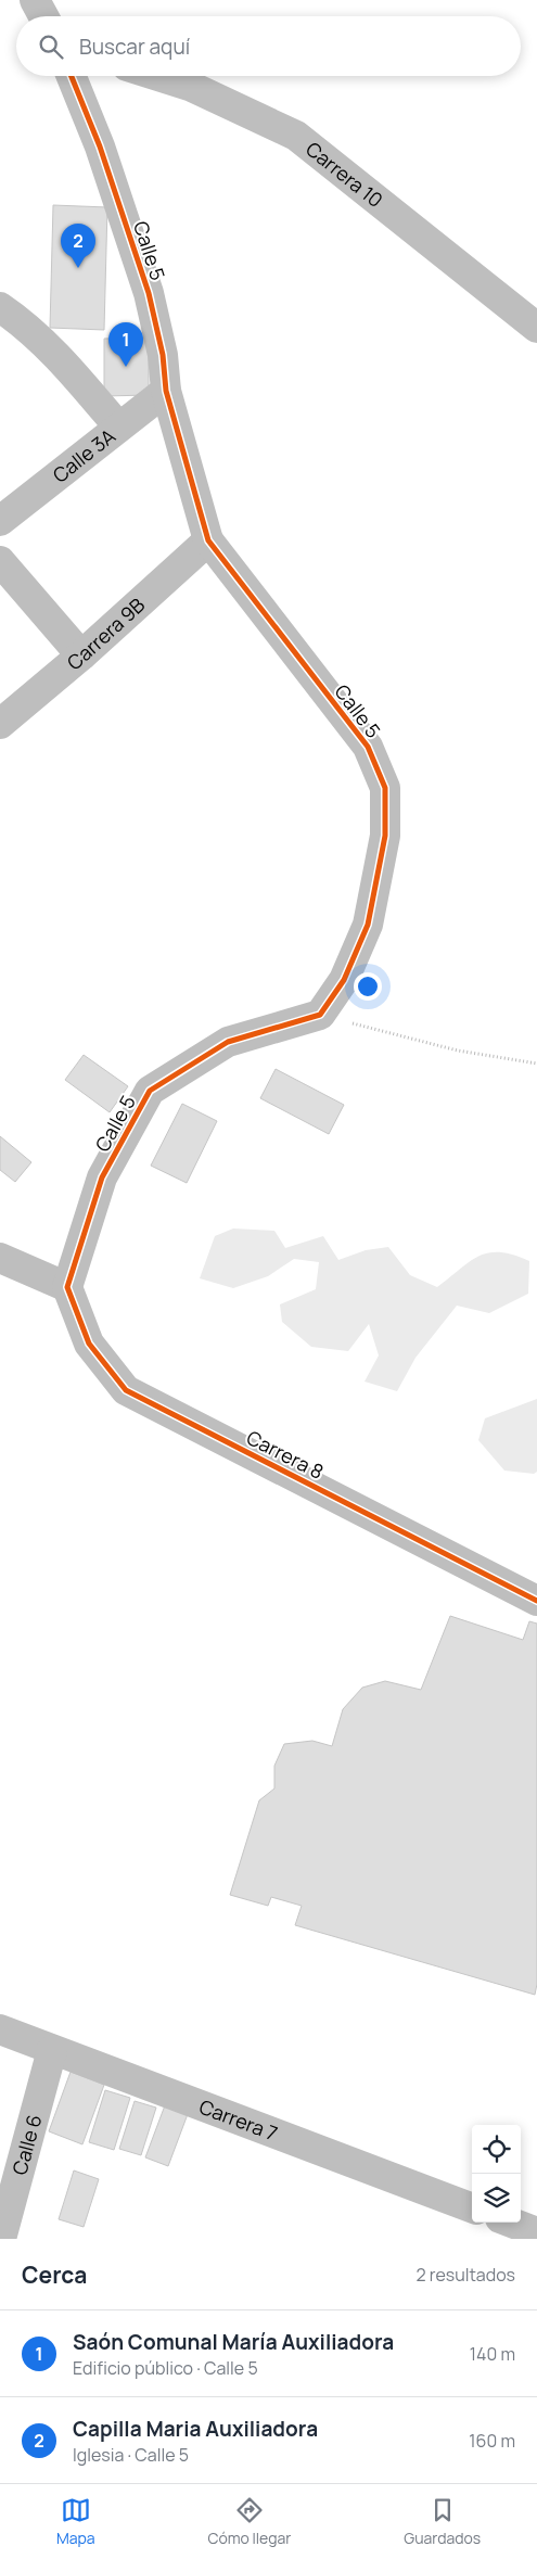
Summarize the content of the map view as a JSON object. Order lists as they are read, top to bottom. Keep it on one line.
{"streets":{"street":["Carrera 10","Calle 5","Calle 3A","Carrera 9B","Carrera 8","Carrera 7","Calle 6"]},"crossings":[["Calle 5","Calle 3A"],["Calle 5","Carrera 9B"],["Calle 5","Carrera 8"],["Carrera 7","Calle 6"]],"page":{"search":"Buscar aquí","pins":["2","1"],"heading":["Cerca","2 resultados"],"list":[{"mark":"1","name":"Saón Comunal María Auxiliadora","note":"Edificio público · Calle 5","value":"140 m"},{"mark":"2","name":"Capilla Maria Auxiliadora","note":"Iglesia · Calle 5","value":"160 m"}],"nav":["Mapa","Cómo llegar","Guardados"]}}
